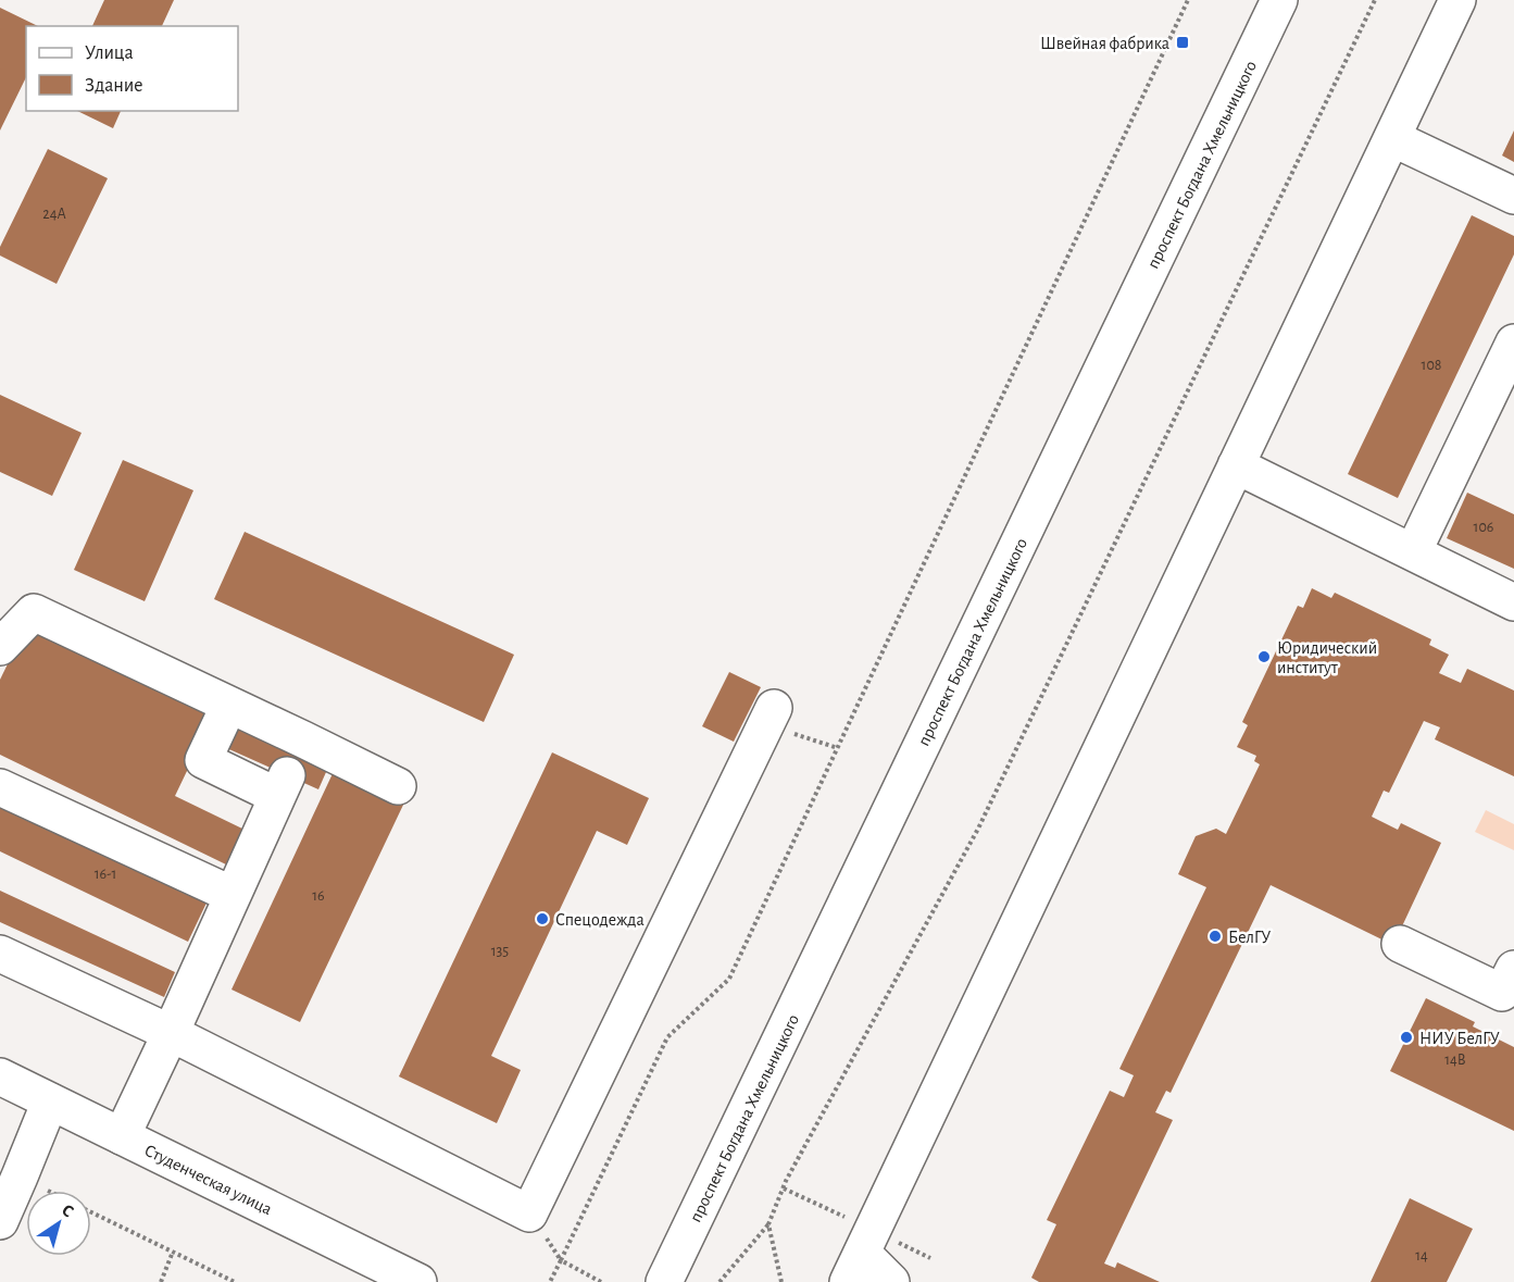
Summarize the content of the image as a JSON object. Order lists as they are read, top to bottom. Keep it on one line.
{"streets":{"main road":["проспект Богдана Хмельницкого","Студенческая улица"]},"places":{"transit":["Швейная фабрика"],"other":["Юридический институт","Спецодежда","БелГУ","НИУ БелГУ"]},"house_numbers":["24А","108","106","16-1","16","135","14В","14"],"legend":["Улица","Здание"],"north":"top right"}
